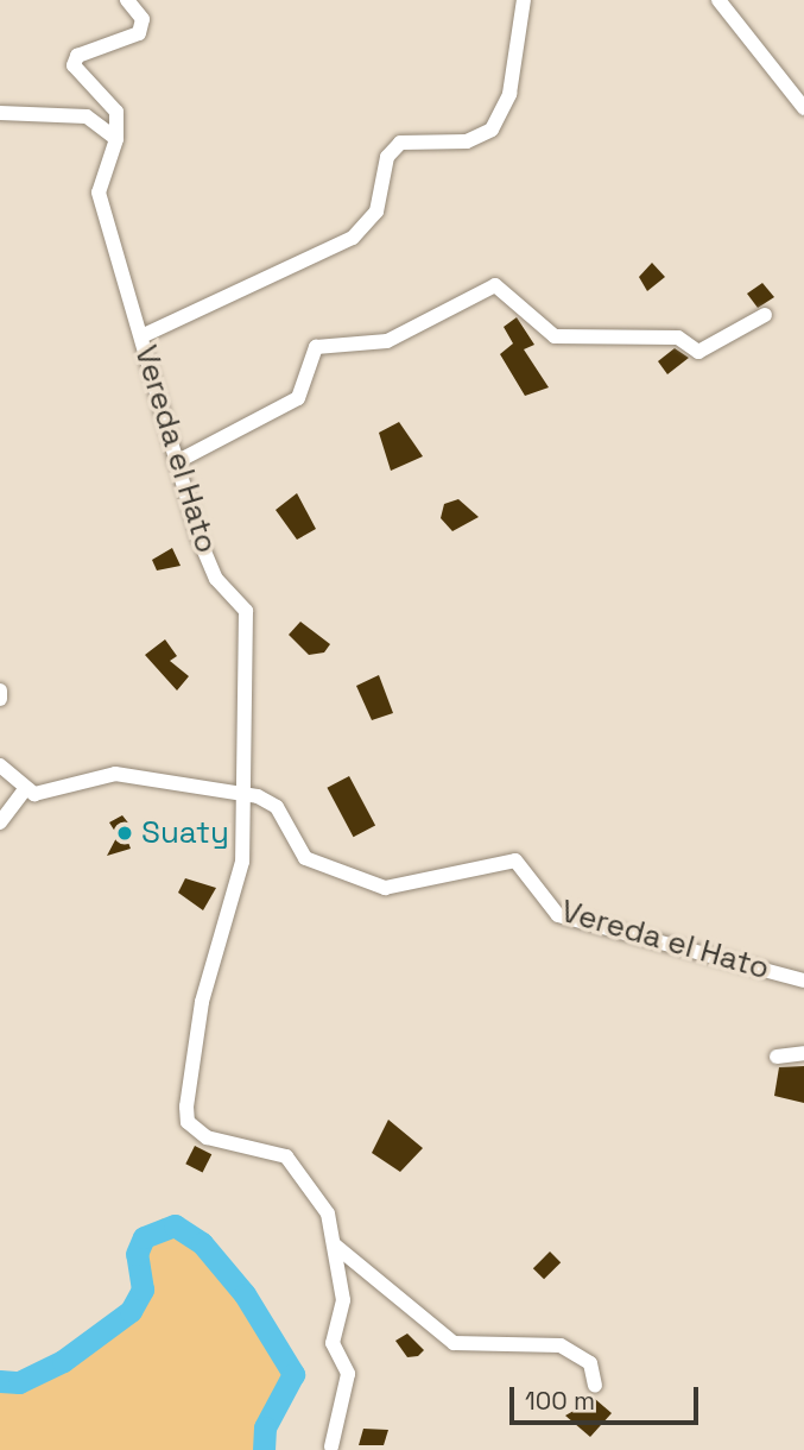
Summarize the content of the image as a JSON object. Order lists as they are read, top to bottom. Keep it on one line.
{"streets":{"street":["Vereda el Hato"]},"places":["Suaty"],"scale_bar":"100 m"}
